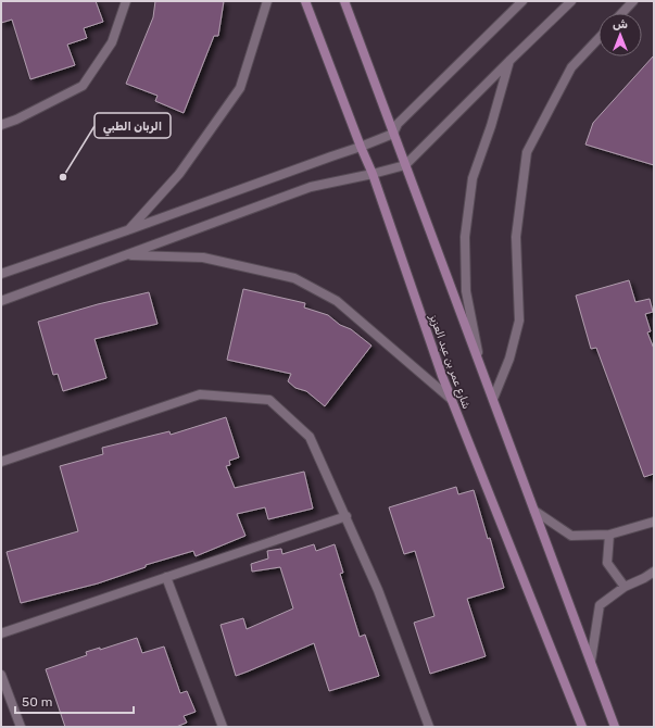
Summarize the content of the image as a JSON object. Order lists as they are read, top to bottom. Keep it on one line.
{"streets":{"main road":["شارع عمر بن عبد العزيز"]},"places":["الربان الطبي"],"scale_bar":"50 m","north":"top"}
